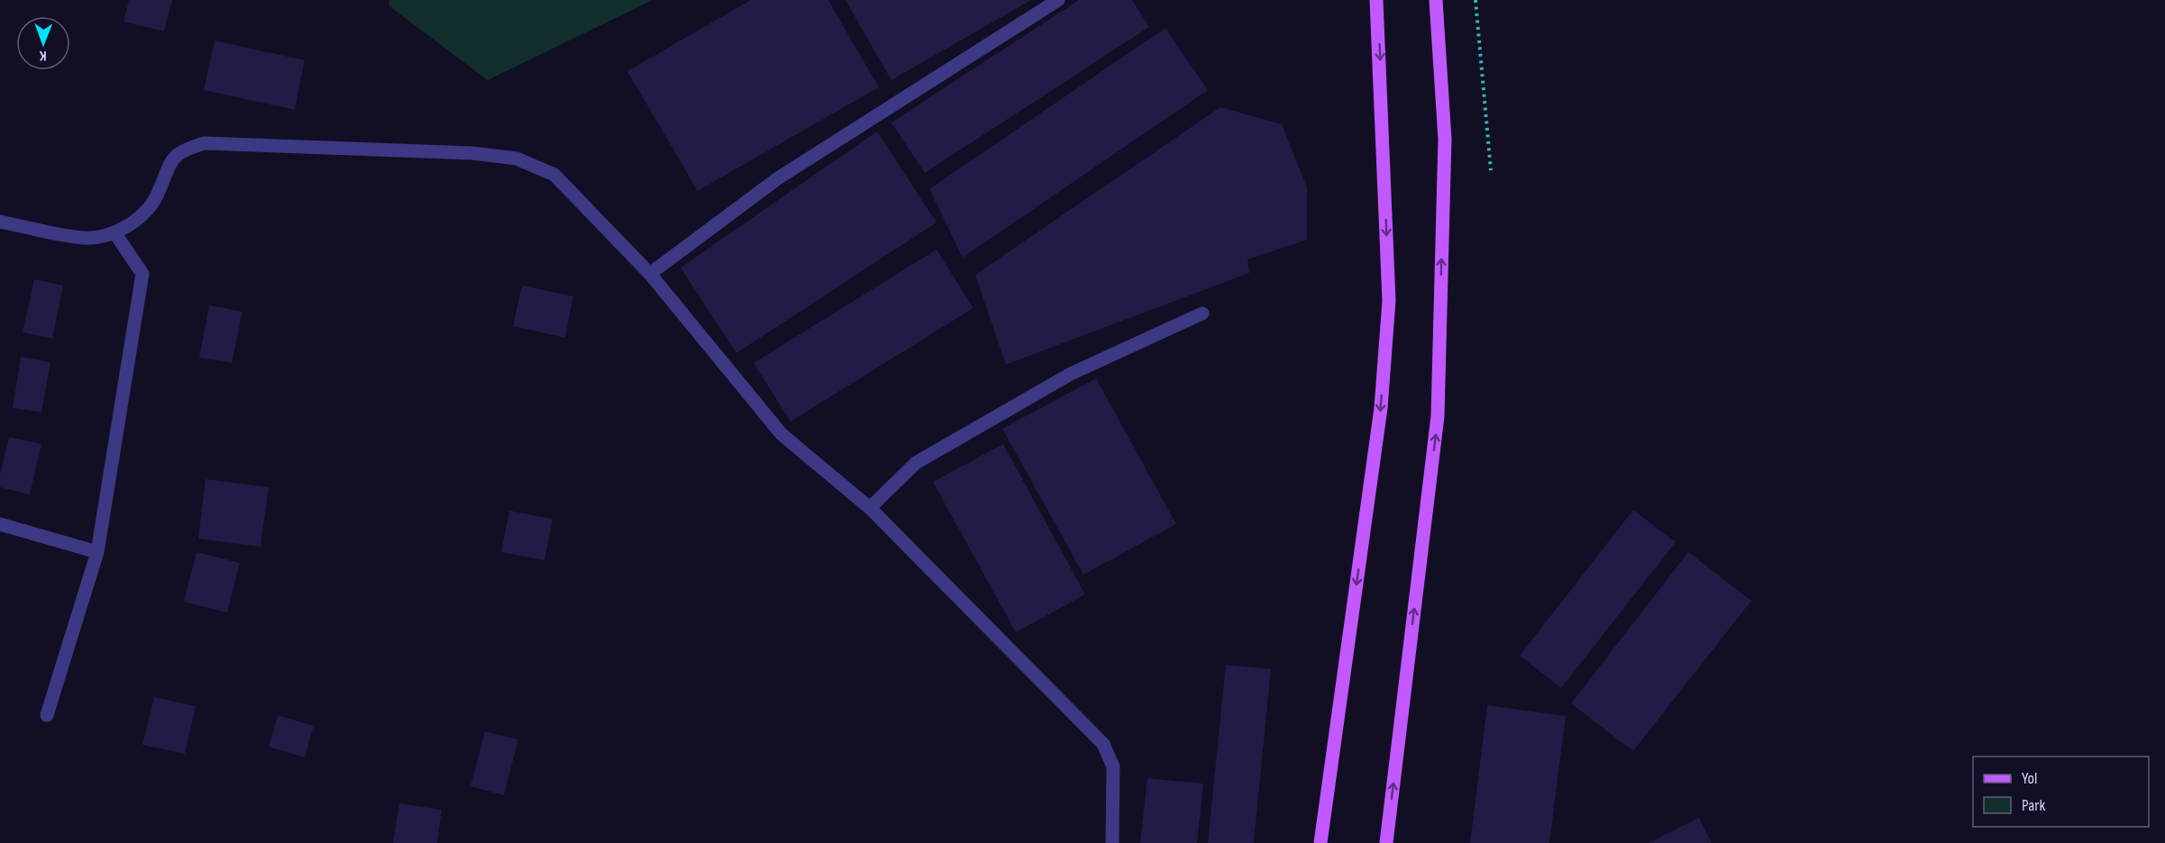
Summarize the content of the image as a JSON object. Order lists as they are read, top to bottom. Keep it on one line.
{"legend":["Yol","Park"],"north":"bottom"}
